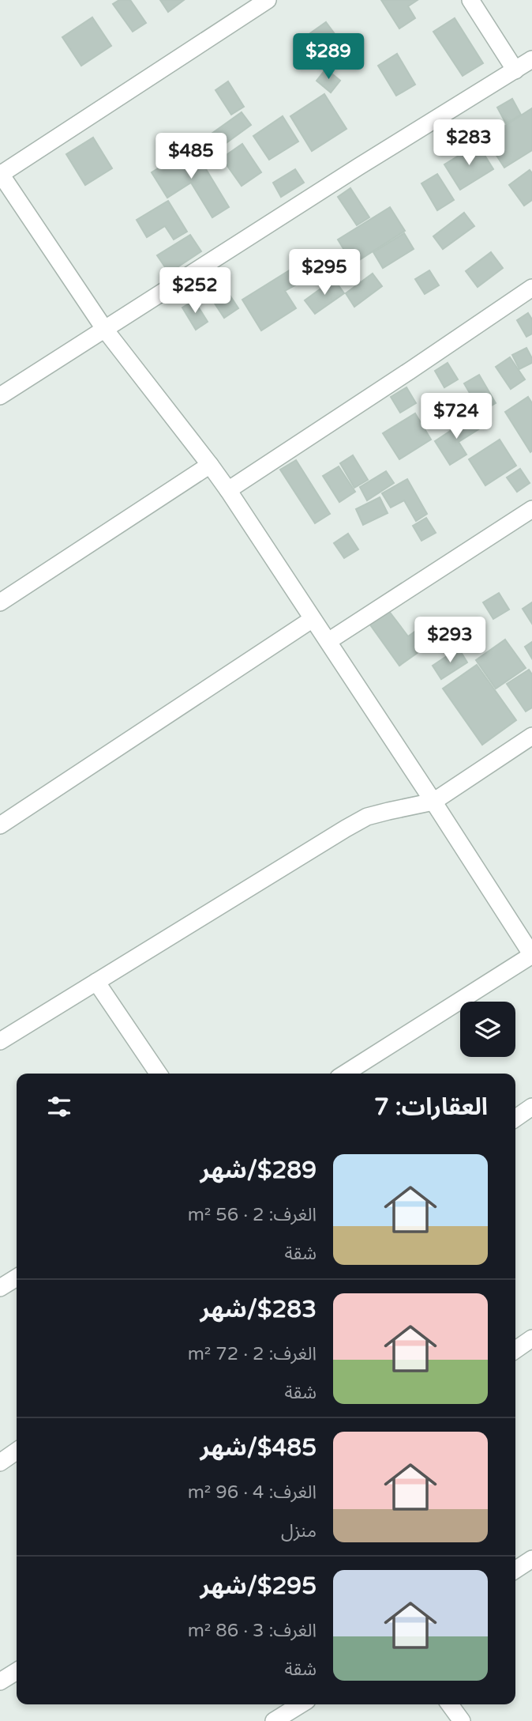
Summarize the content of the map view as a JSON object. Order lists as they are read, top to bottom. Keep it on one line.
{"page":{"price":["$289","$283","$485","$295","$252","$724","$293"],"heading":"العقارات: 7","list":[{"name":"$289/شهر","note":"الغرف: 2 · 56 m² · شقة"},{"name":"$283/شهر","note":"الغرف: 2 · 72 m² · شقة"},{"name":"$485/شهر","note":"الغرف: 4 · 96 m² · منزل"},{"name":"$295/شهر","note":"الغرف: 3 · 86 m² · شقة"}]}}
